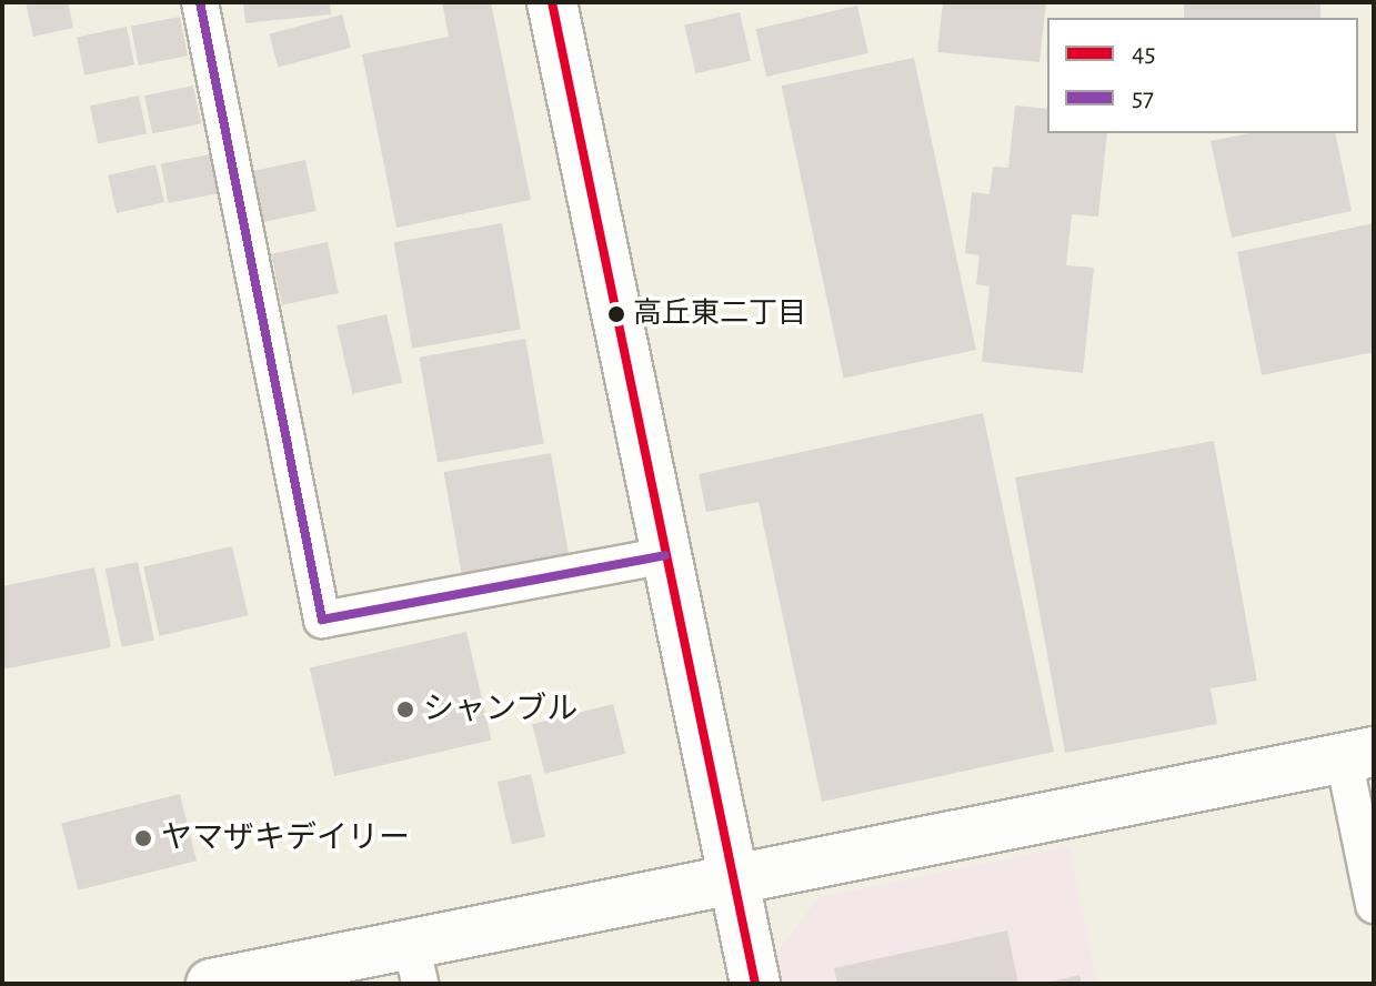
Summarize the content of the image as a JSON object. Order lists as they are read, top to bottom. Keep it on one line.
{"places":["高丘東二丁目","シャンブル","ヤマザキデイリー"],"lines":["transit line 45","transit line 57"],"legend":["45","57"]}
